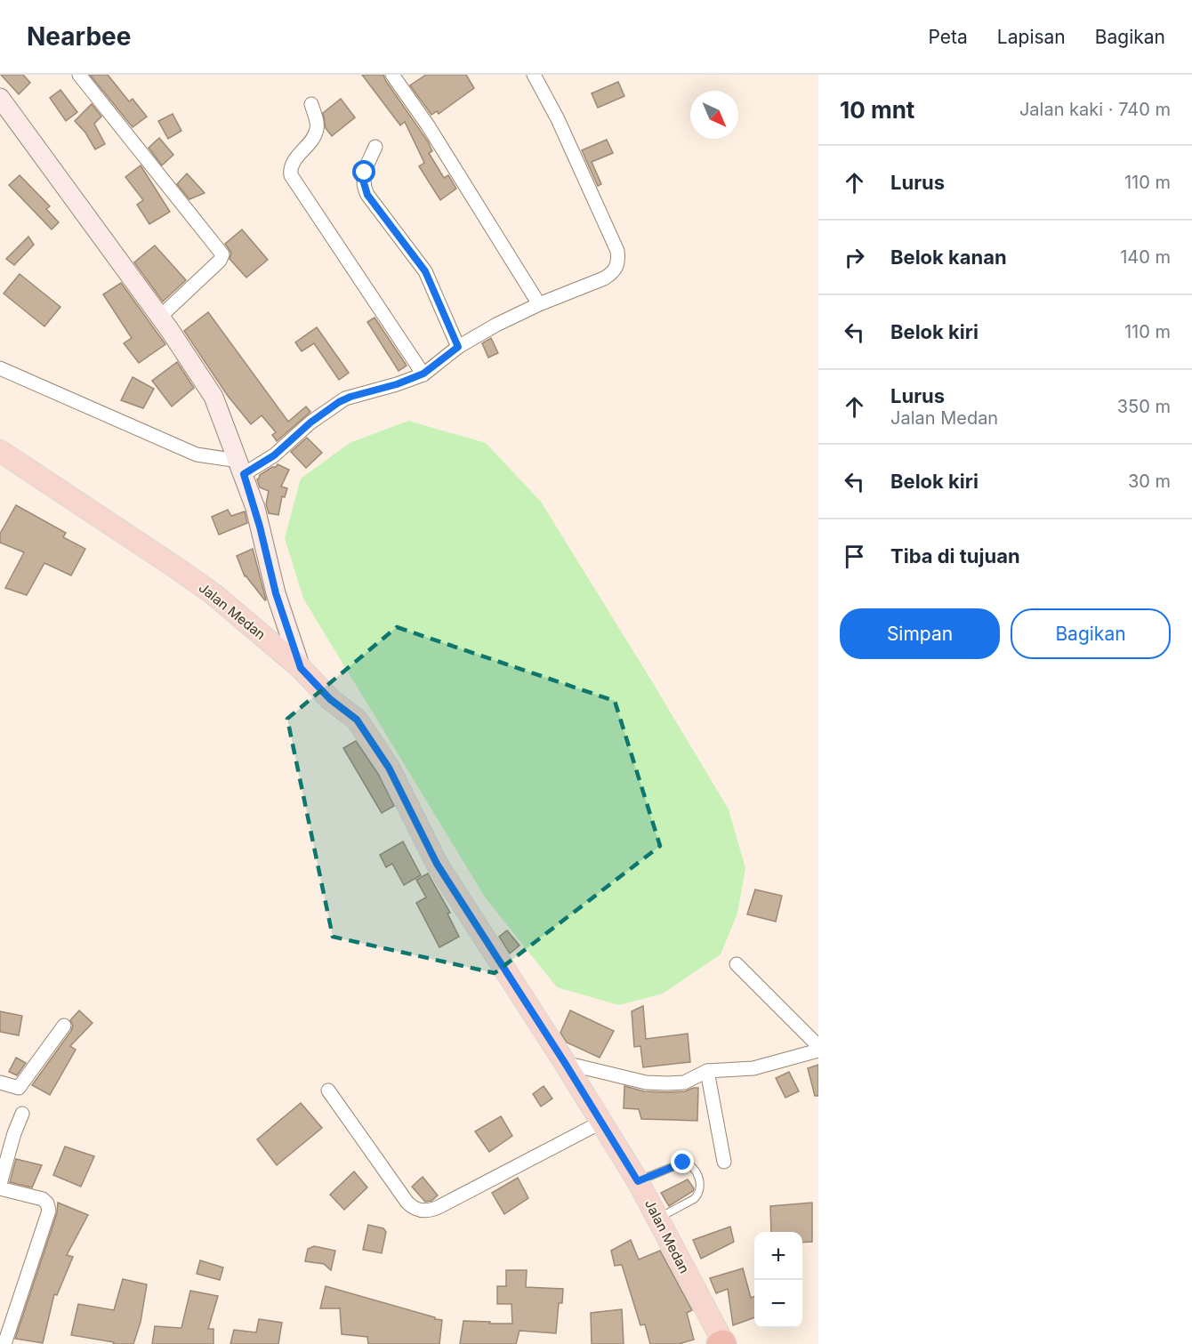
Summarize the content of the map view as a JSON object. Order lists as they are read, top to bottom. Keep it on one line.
{"streets":{"main road":["Jalan Medan"]},"north":"bottom right","page":{"header":"Nearbee","nav":["Peta","Lapisan","Bagikan"],"heading":["10 mnt","Jalan kaki · 740 m"],"list":[["Lurus","110 m"],["Belok kanan","140 m"],["Belok kiri","110 m"],["Lurus","Jalan Medan","350 m"],["Belok kiri","30 m"],"Tiba di tujuan"],"buttons":["Simpan","Bagikan"],"map_buttons":["+","−"]}}
